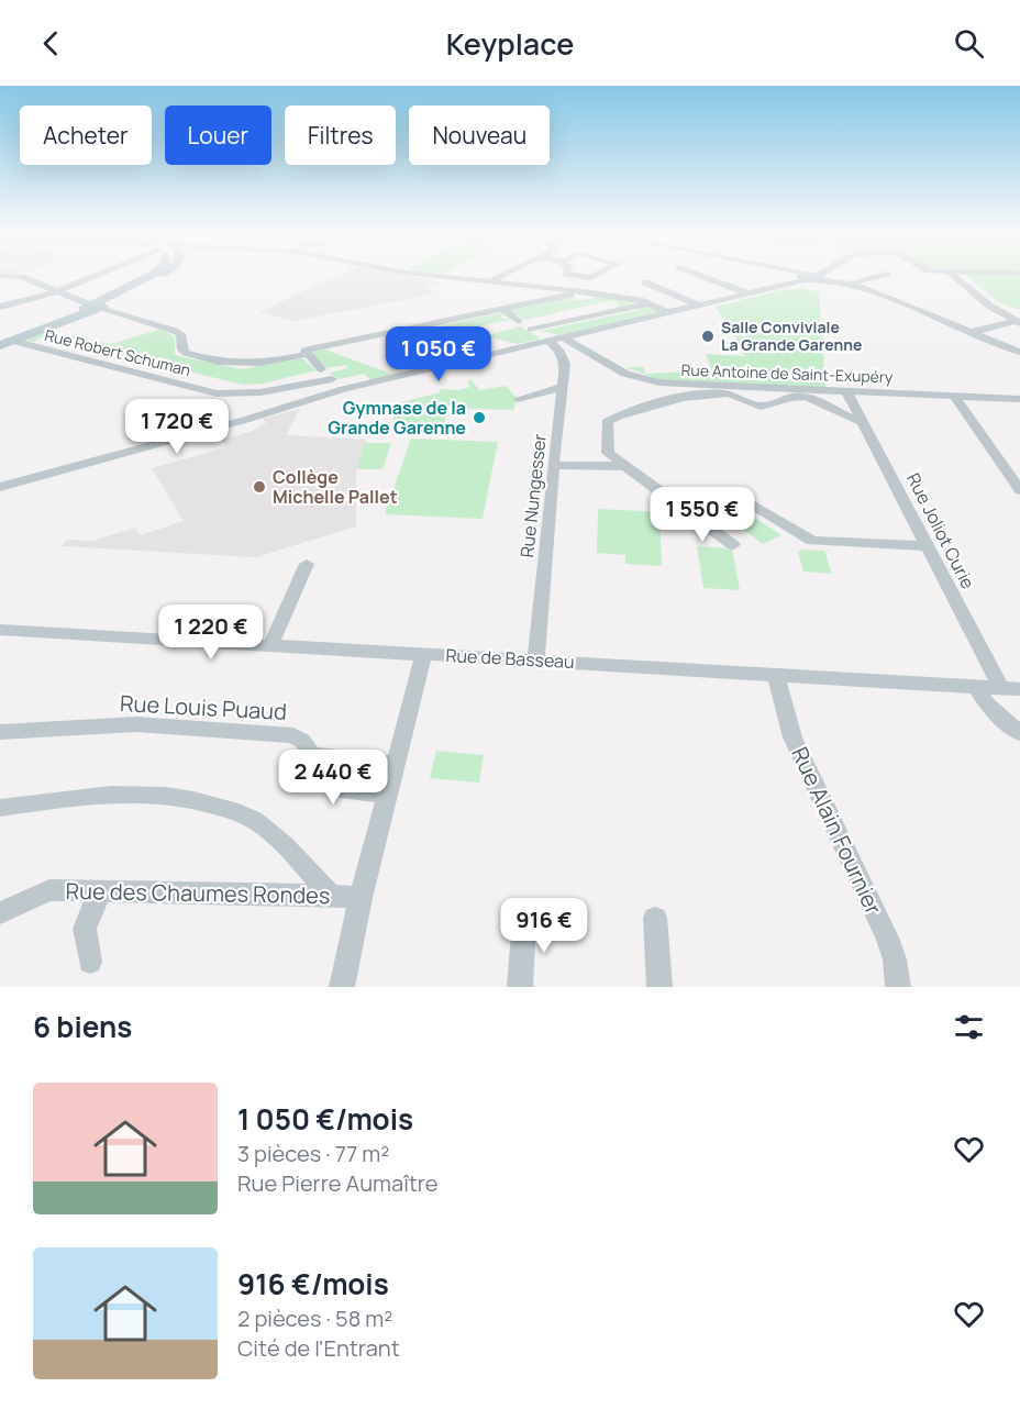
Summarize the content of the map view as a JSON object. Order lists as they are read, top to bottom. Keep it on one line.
{"streets":{"street":["Rue Robert Schuman","Rue Antoine de Saint-Exupéry","Rue Nungesser","Rue Joliot Curie","Rue de Basseau","Rue Louis Puaud","Rue Alain Fournier","Rue des Chaumes Rondes"]},"crossings":[["Rue Antoine de Saint-Exupéry","Rue Nungesser"],["Rue Antoine de Saint-Exupéry","Rue Joliot Curie"],["Rue Nungesser","Rue de Basseau"],["Rue Joliot Curie","Rue de Basseau"],["Rue de Basseau","Rue Alain Fournier"]],"places":["Salle Conviviale La Grande Garenne","Gymnase de la Grande Garenne","Collège Michelle Pallet"],"page":{"header":"Keyplace","chip":["Acheter","Louer","Filtres","Nouveau"],"price":["1 050 €","1 720 €","1 550 €","1 220 €","2 440 €","916 €"],"heading":"6 biens","list":[{"name":"1 050 €/mois","note":"3 pièces · 77 m² · Rue Pierre Aumaître"},{"name":"916 €/mois","note":"2 pièces · 58 m² · Cité de l'Entrant"}]}}
